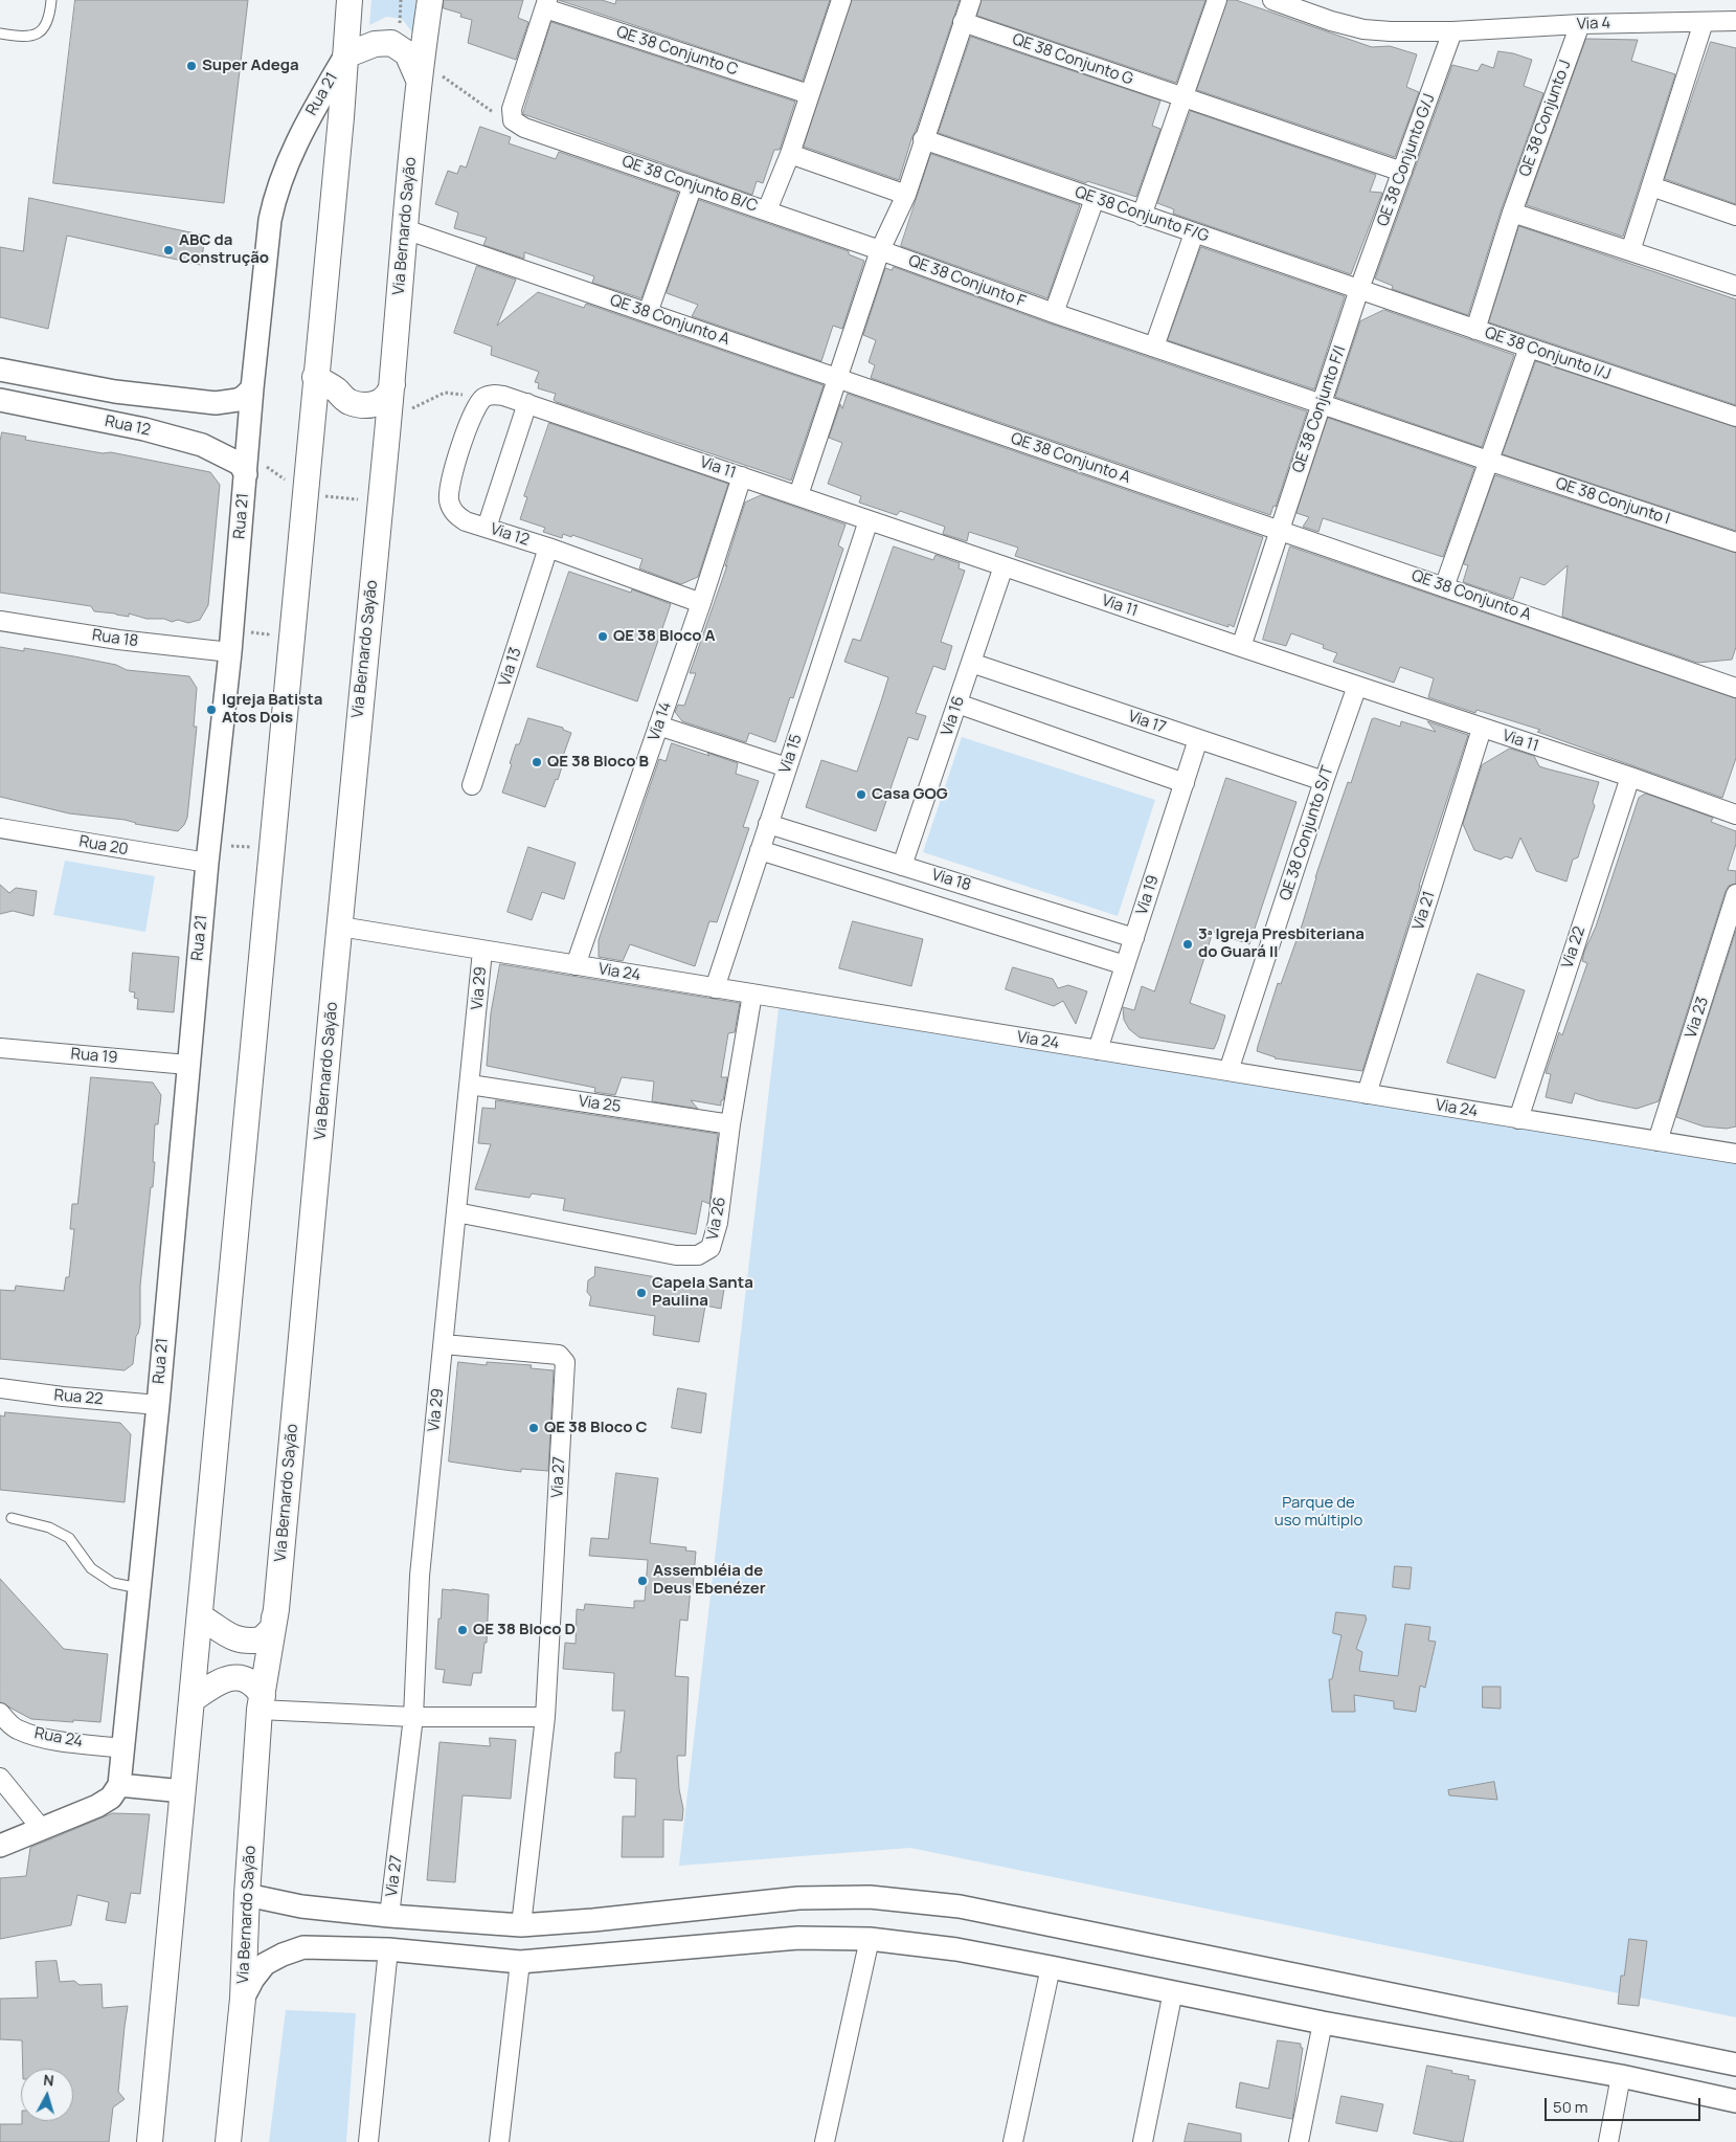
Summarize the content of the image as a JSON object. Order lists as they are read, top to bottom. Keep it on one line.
{"streets":{"main road":["Via Bernardo Sayão"],"street":["Via 4","QE 38 Conjunto C","QE 38 Conjunto G","Rua 21","QE 38 Conjunto J","QE 38 Conjunto G/J","QE 38 Conjunto B/C","QE 38 Conjunto F/G","QE 38 Conjunto F","QE 38 Conjunto A","QE 38 Conjunto I/J","QE 38 Conjunto F/I","Rua 12","Via 11","QE 38 Conjunto I","Via 12","Rua 18","Via 13","Via 16","Via 14","Via 17","Via 15","QE 38 Conjunto S/T","Rua 20","Via 18","Via 19","Via 21","Via 22","Via 24","Via 29","Via 23","Rua 19","Via 25","Via 26","Rua 22","Via 27","Rua 24"]},"crossings":[["Via 4","QE 38 Conjunto J"],["Via 4","QE 38 Conjunto G/J"],["QE 38 Conjunto C","QE 38 Conjunto B/C"],["QE 38 Conjunto G","QE 38 Conjunto G/J"],["Rua 21","Rua 12"],["Rua 21","Rua 18"],["Rua 21","Rua 20"],["Rua 21","Rua 19"],["Rua 21","Rua 22"],["Rua 21","Rua 24"],["QE 38 Conjunto J","QE 38 Conjunto I/J"],["QE 38 Conjunto G/J","QE 38 Conjunto F/G"],["QE 38 Conjunto G/J","QE 38 Conjunto I/J"],["QE 38 Conjunto G/J","QE 38 Conjunto F/I"],["QE 38 Conjunto B/C","QE 38 Conjunto F"],["QE 38 Conjunto F/G","QE 38 Conjunto I/J"],["QE 38 Conjunto F/G","QE 38 Conjunto F/I"],["Via Bernardo Sayão","QE 38 Conjunto A"],["Via Bernardo Sayão","Via 24"],["QE 38 Conjunto F","QE 38 Conjunto F/I"],["QE 38 Conjunto F","QE 38 Conjunto I"],["QE 38 Conjunto A","QE 38 Conjunto F/I"],["QE 38 Conjunto I/J","QE 38 Conjunto F/I"],["QE 38 Conjunto F/I","Via 11"],["QE 38 Conjunto F/I","QE 38 Conjunto I"],["Via 11","Via 12"],["Via 11","Via 16"],["Via 11","Via 14"],["Via 11","Via 15"],["Via 11","QE 38 Conjunto S/T"],["Via 11","Via 21"],["Via 11","Via 22"],["Via 12","Via 13"],["Via 12","Via 14"],["Via 16","Via 17"],["Via 16","Via 18"],["Via 14","Via 24"],["Via 17","QE 38 Conjunto S/T"],["Via 17","Via 19"],["Via 15","Via 18"],["Via 15","Via 24"],["QE 38 Conjunto S/T","Via 24"],["Via 18","Via 19"],["Via 19","Via 24"],["Via 21","Via 24"],["Via 22","Via 24"],["Via 24","Via 29"],["Via 24","Via 23"],["Via 24","Via 26"],["Via 29","Via 25"],["Via 29","Via 26"],["Via 29","Via 27"],["Via 25","Via 26"]],"parks":["Parque de uso múltiplo"],"places":["Super Adega","ABC da Construção","QE 38 Bloco A","Igreja Batista Atos Dois","QE 38 Bloco B","Casa GOG","3ª Igreja Presbiteriana do Guará II","Capela Santa Paulina","QE 38 Bloco C","Assembléia de Deus Ebenézer","QE 38 Bloco D"],"scale_bar":"50 m","north":"top"}
